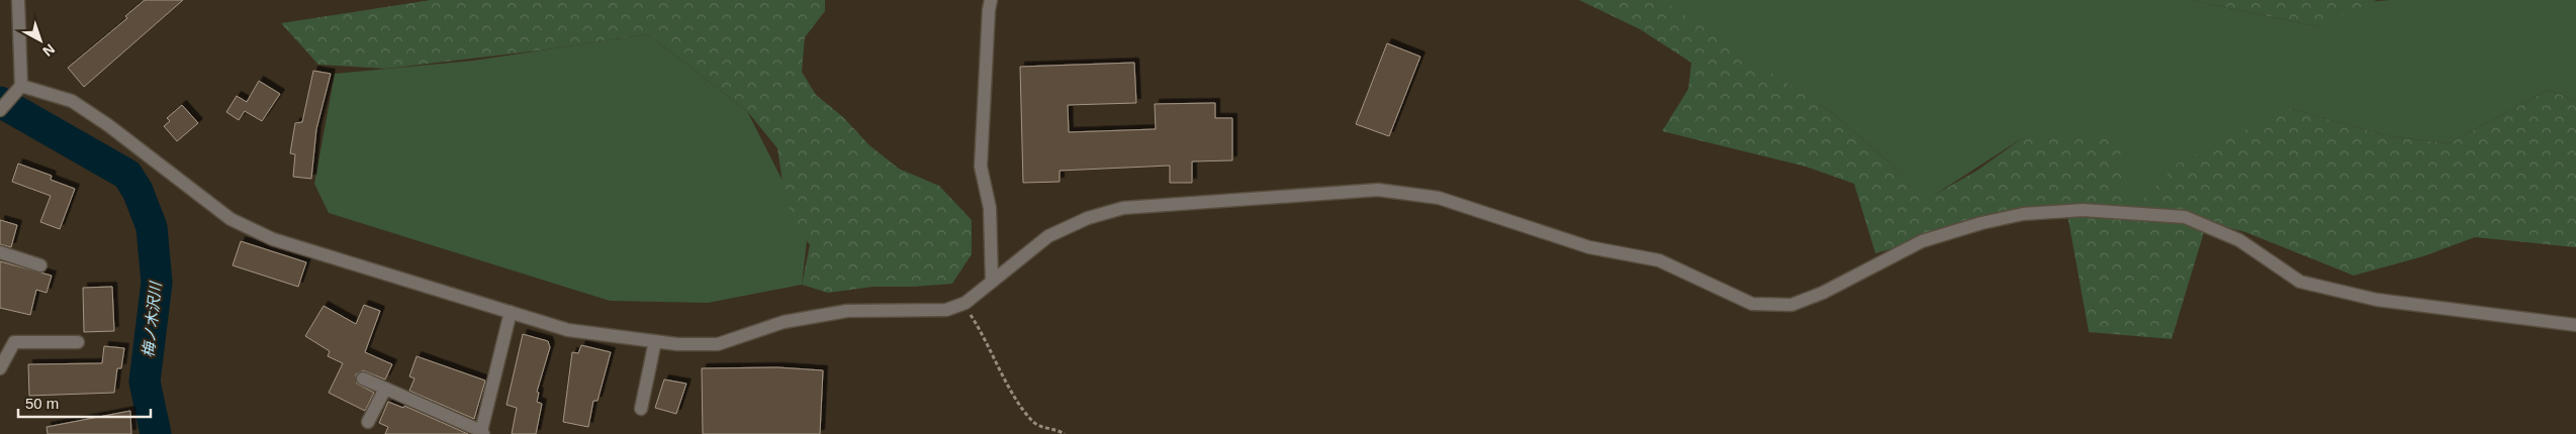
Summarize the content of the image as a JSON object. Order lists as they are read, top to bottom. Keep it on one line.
{"water":["梅ノ木沢川"],"scale_bar":"50 m","north":"bottom right"}
